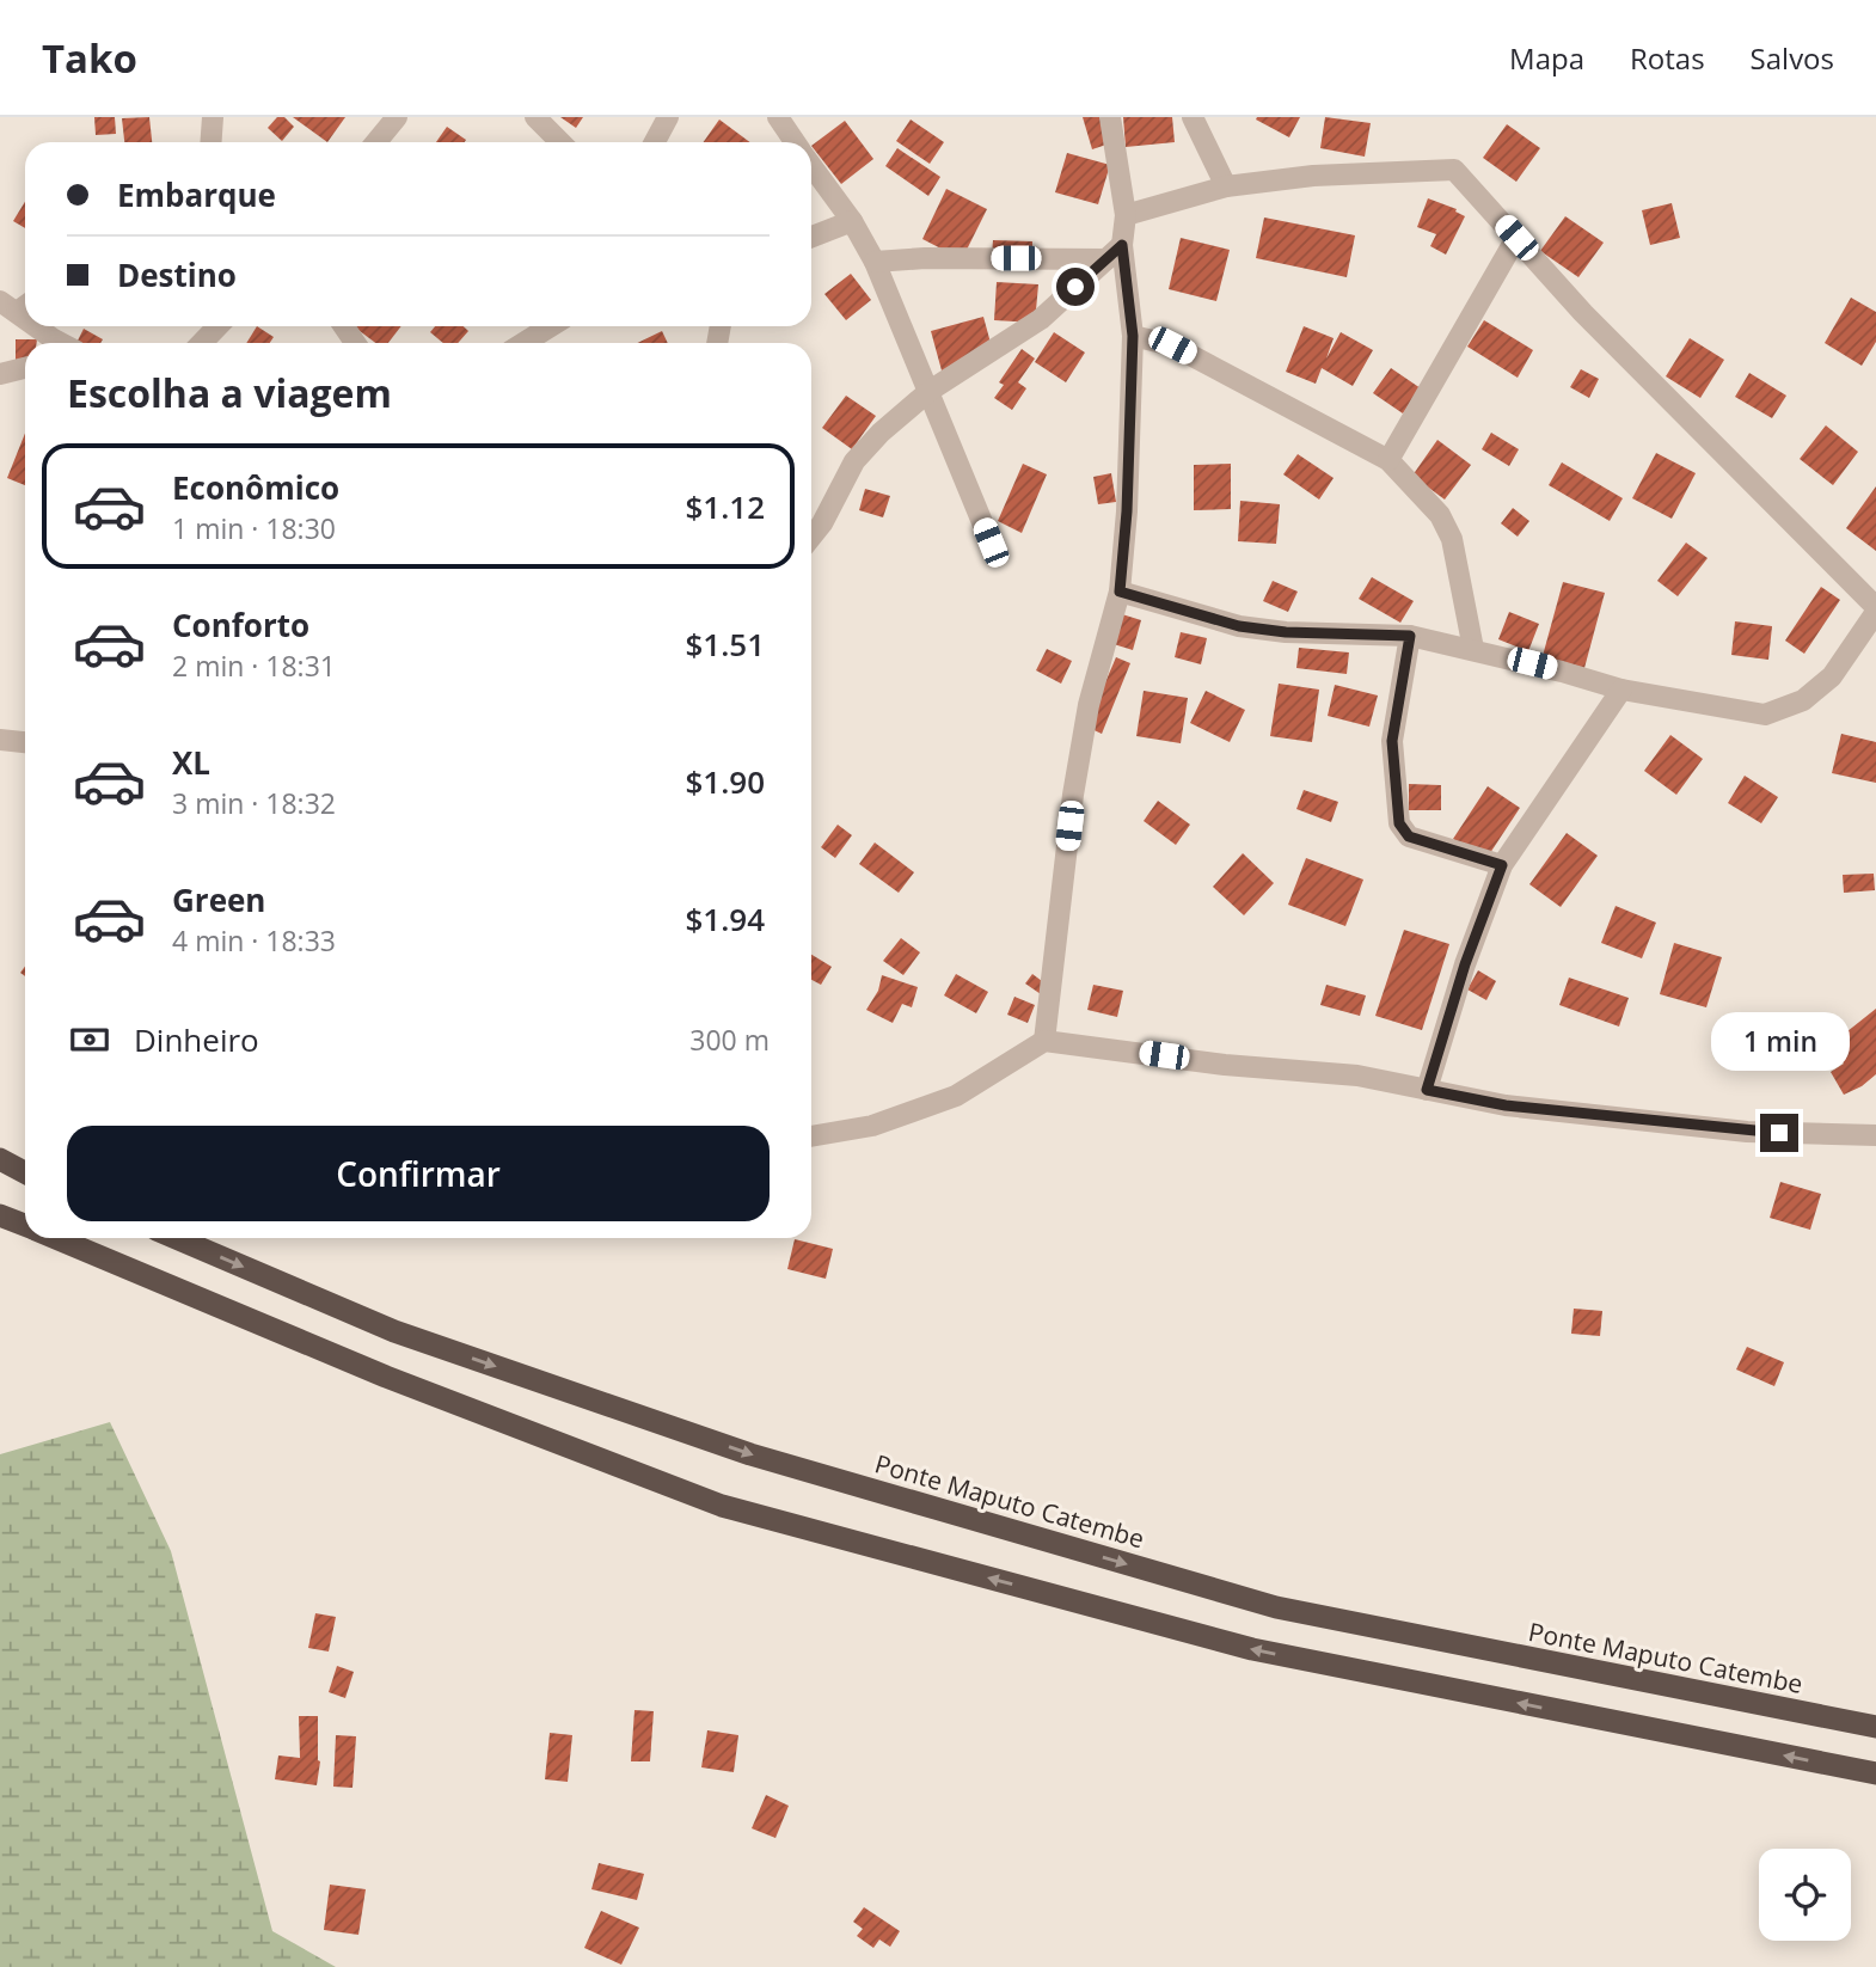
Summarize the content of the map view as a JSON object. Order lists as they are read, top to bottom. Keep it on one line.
{"streets":{"highway":["Ponte Maputo Catembe"]},"page":{"header":"Tako","nav":["Mapa","Rotas","Salvos"],"banner":["Embarque","Destino"],"heading":"Escolha a viagem","list":[{"name":"Econômico","note":"1 min · 18:30","value":"$1.12"},{"name":"Conforto","note":"2 min · 18:31","value":"$1.51"},{"name":"XL","note":"3 min · 18:32","value":"$1.90"},{"name":"Green","note":"4 min · 18:33","value":"$1.94"}],"pay":["Dinheiro","300 m"],"bubble":"1 min","buttons":"Confirmar"}}
